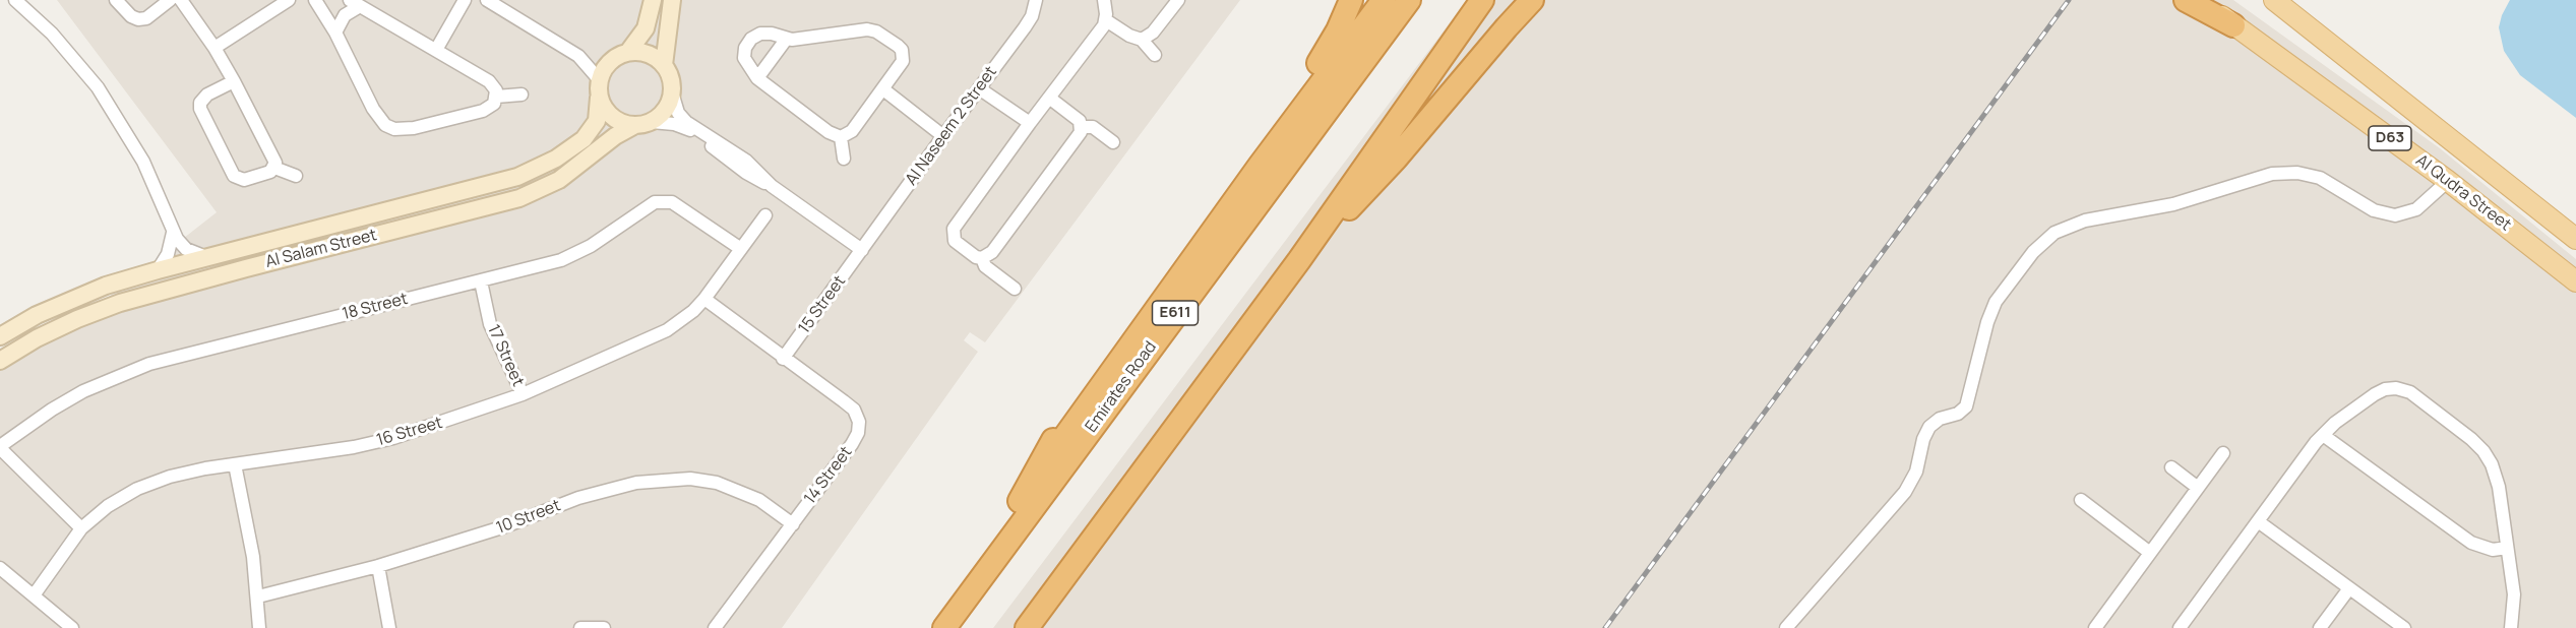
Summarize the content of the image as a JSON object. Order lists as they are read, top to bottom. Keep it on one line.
{"streets":{"highway":["E611","Emirates Road"],"main road":["D63","Al Qudra Street"],"street":["Al Naseem 2 Street","Al Salam Street","15 Street","18 Street","17 Street","16 Street","14 Street","10 Street"]},"crossings":[["Al Naseem 2 Street","15 Street"],["15 Street","14 Street"],["18 Street","17 Street"],["18 Street","16 Street"],["17 Street","16 Street"],["16 Street","14 Street"],["14 Street","10 Street"]]}
